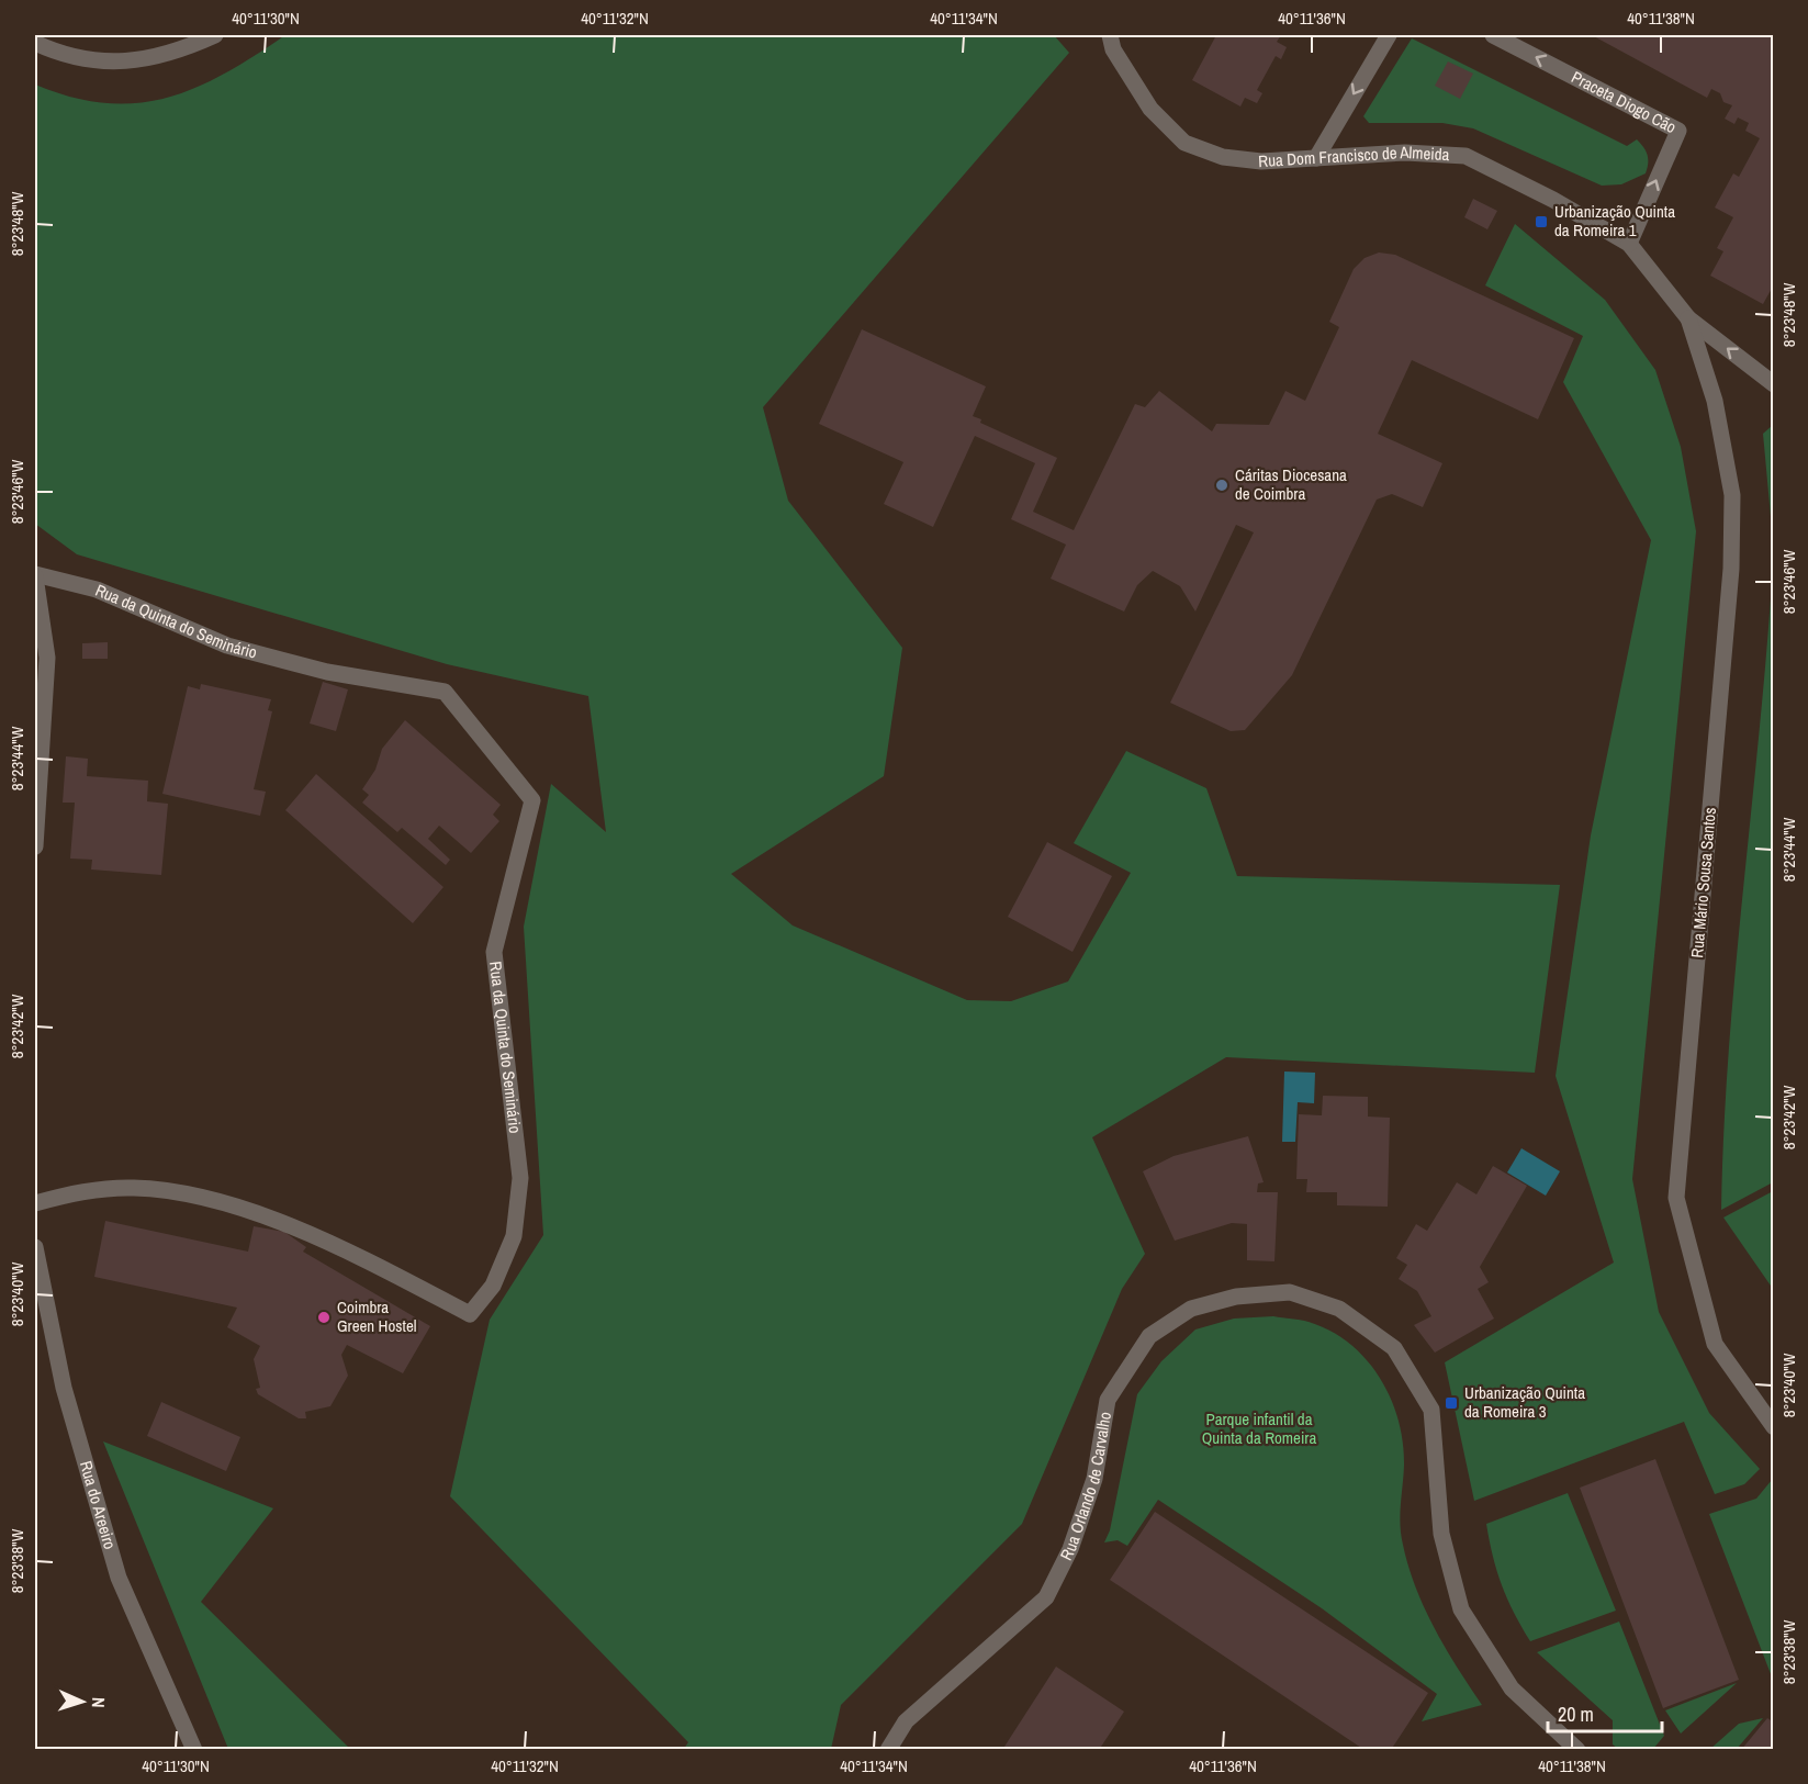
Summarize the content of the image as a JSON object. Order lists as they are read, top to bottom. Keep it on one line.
{"streets":{"street":["Praceta Diogo Cão","Rua Dom Francisco de Almeida","Rua da Quinta do Seminário","Rua Mário Sousa Santos","Rua Orlando de Carvalho","Rua do Areeiro"]},"crossings":[["Praceta Diogo Cão","Rua Dom Francisco de Almeida"],["Rua Dom Francisco de Almeida","Rua Mário Sousa Santos"]],"parks":["Parque infantil da Quinta da Romeira"],"places":{"transit":["Urbanização Quinta da Romeira 1","Urbanização Quinta da Romeira 3"],"other":["Cáritas Diocesana de Coimbra","Coimbra Green Hostel"]},"scale_bar":"20 m","north":"right","coordinates":["40°11'30\"N","40°11'32\"N","40°11'34\"N","40°11'36\"N","40°11'38\"N","8°23'48\"W","8°23'46\"W","8°23'44\"W","8°23'42\"W","8°23'40\"W","8°23'38\"W"]}
